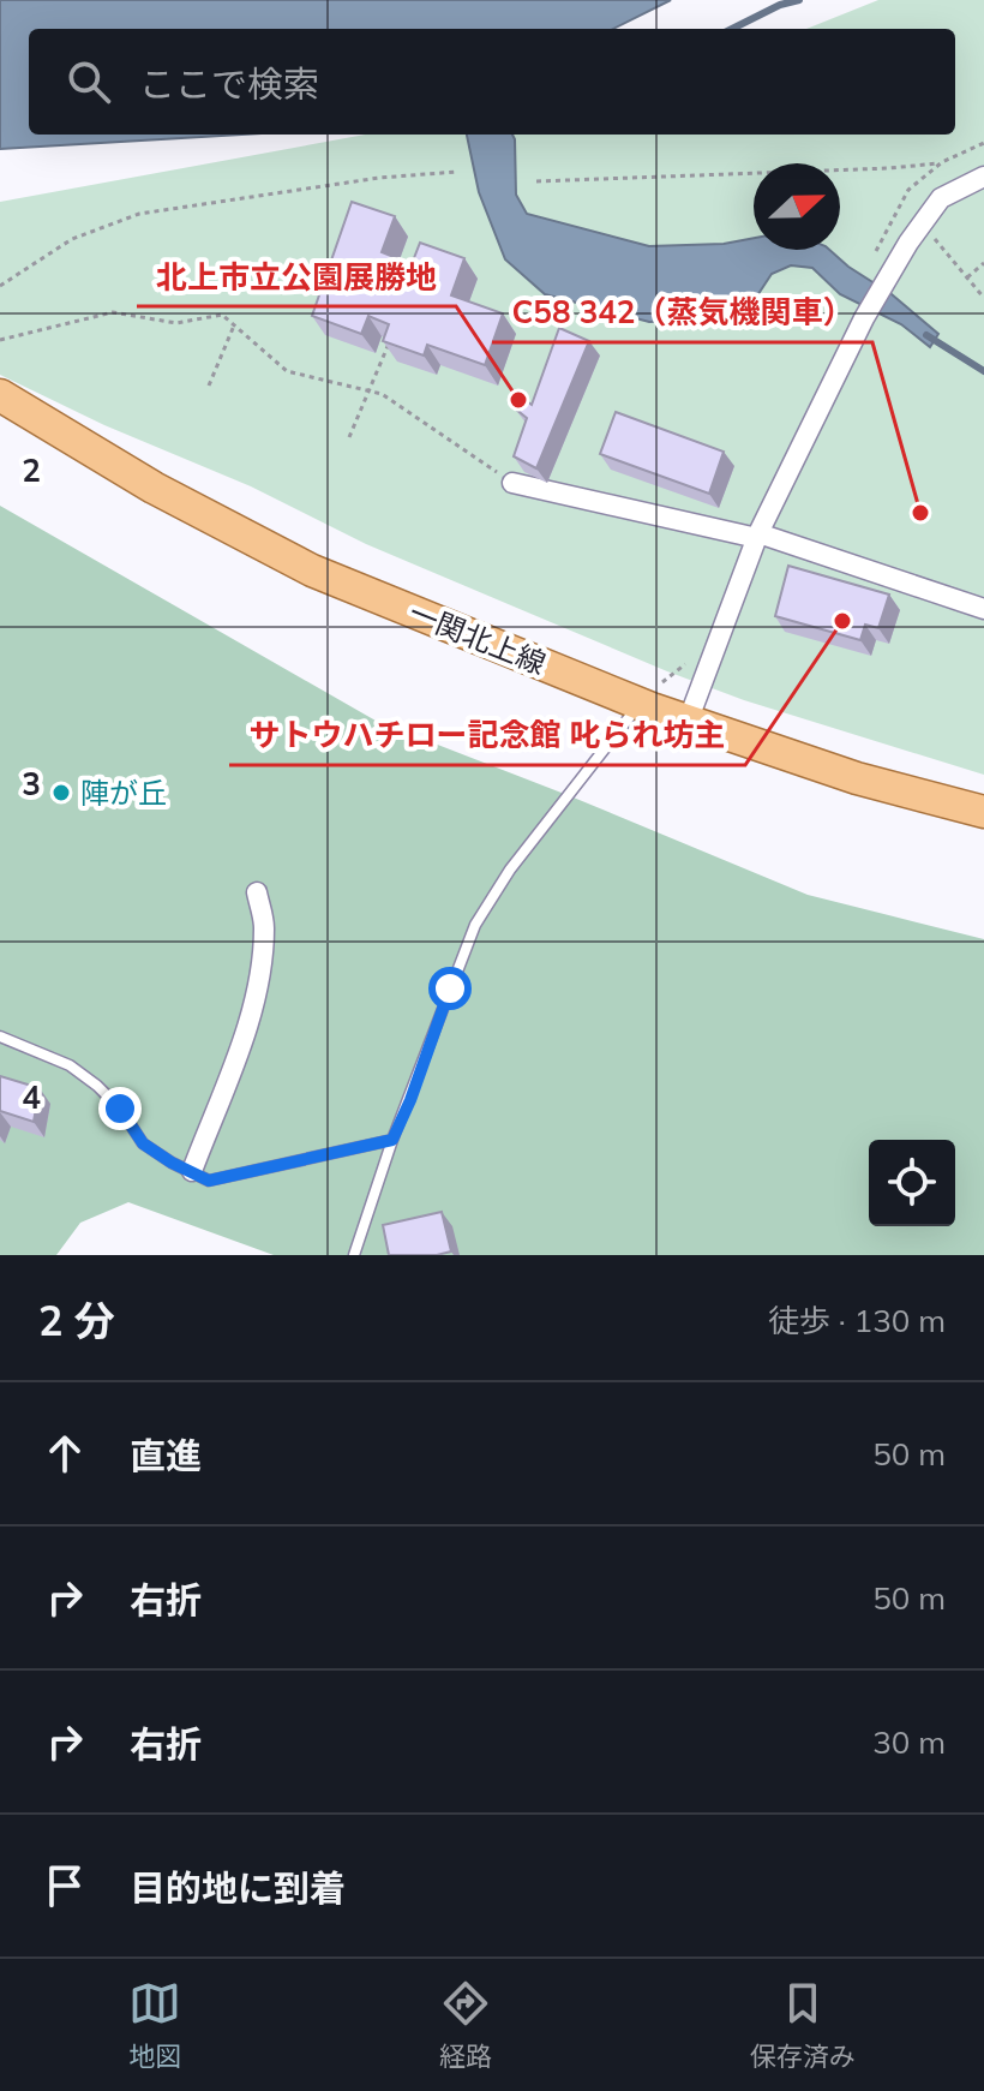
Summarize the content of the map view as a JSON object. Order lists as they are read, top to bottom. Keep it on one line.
{"streets":{"main road":["一関北上線"]},"places":["北上市立公園展勝地","C58 342（蒸気機関車）","サトウハチロー記念館 叱られ坊主","陣が丘"],"north":"right","page":{"search":"ここで検索","heading":["2 分","徒歩 · 130 m"],"list":[["直進","50 m"],["右折","50 m"],["右折","30 m"],"目的地に到着"],"nav":["地図","経路","保存済み"]},"grid":{"rows":["2","3","4"]}}
